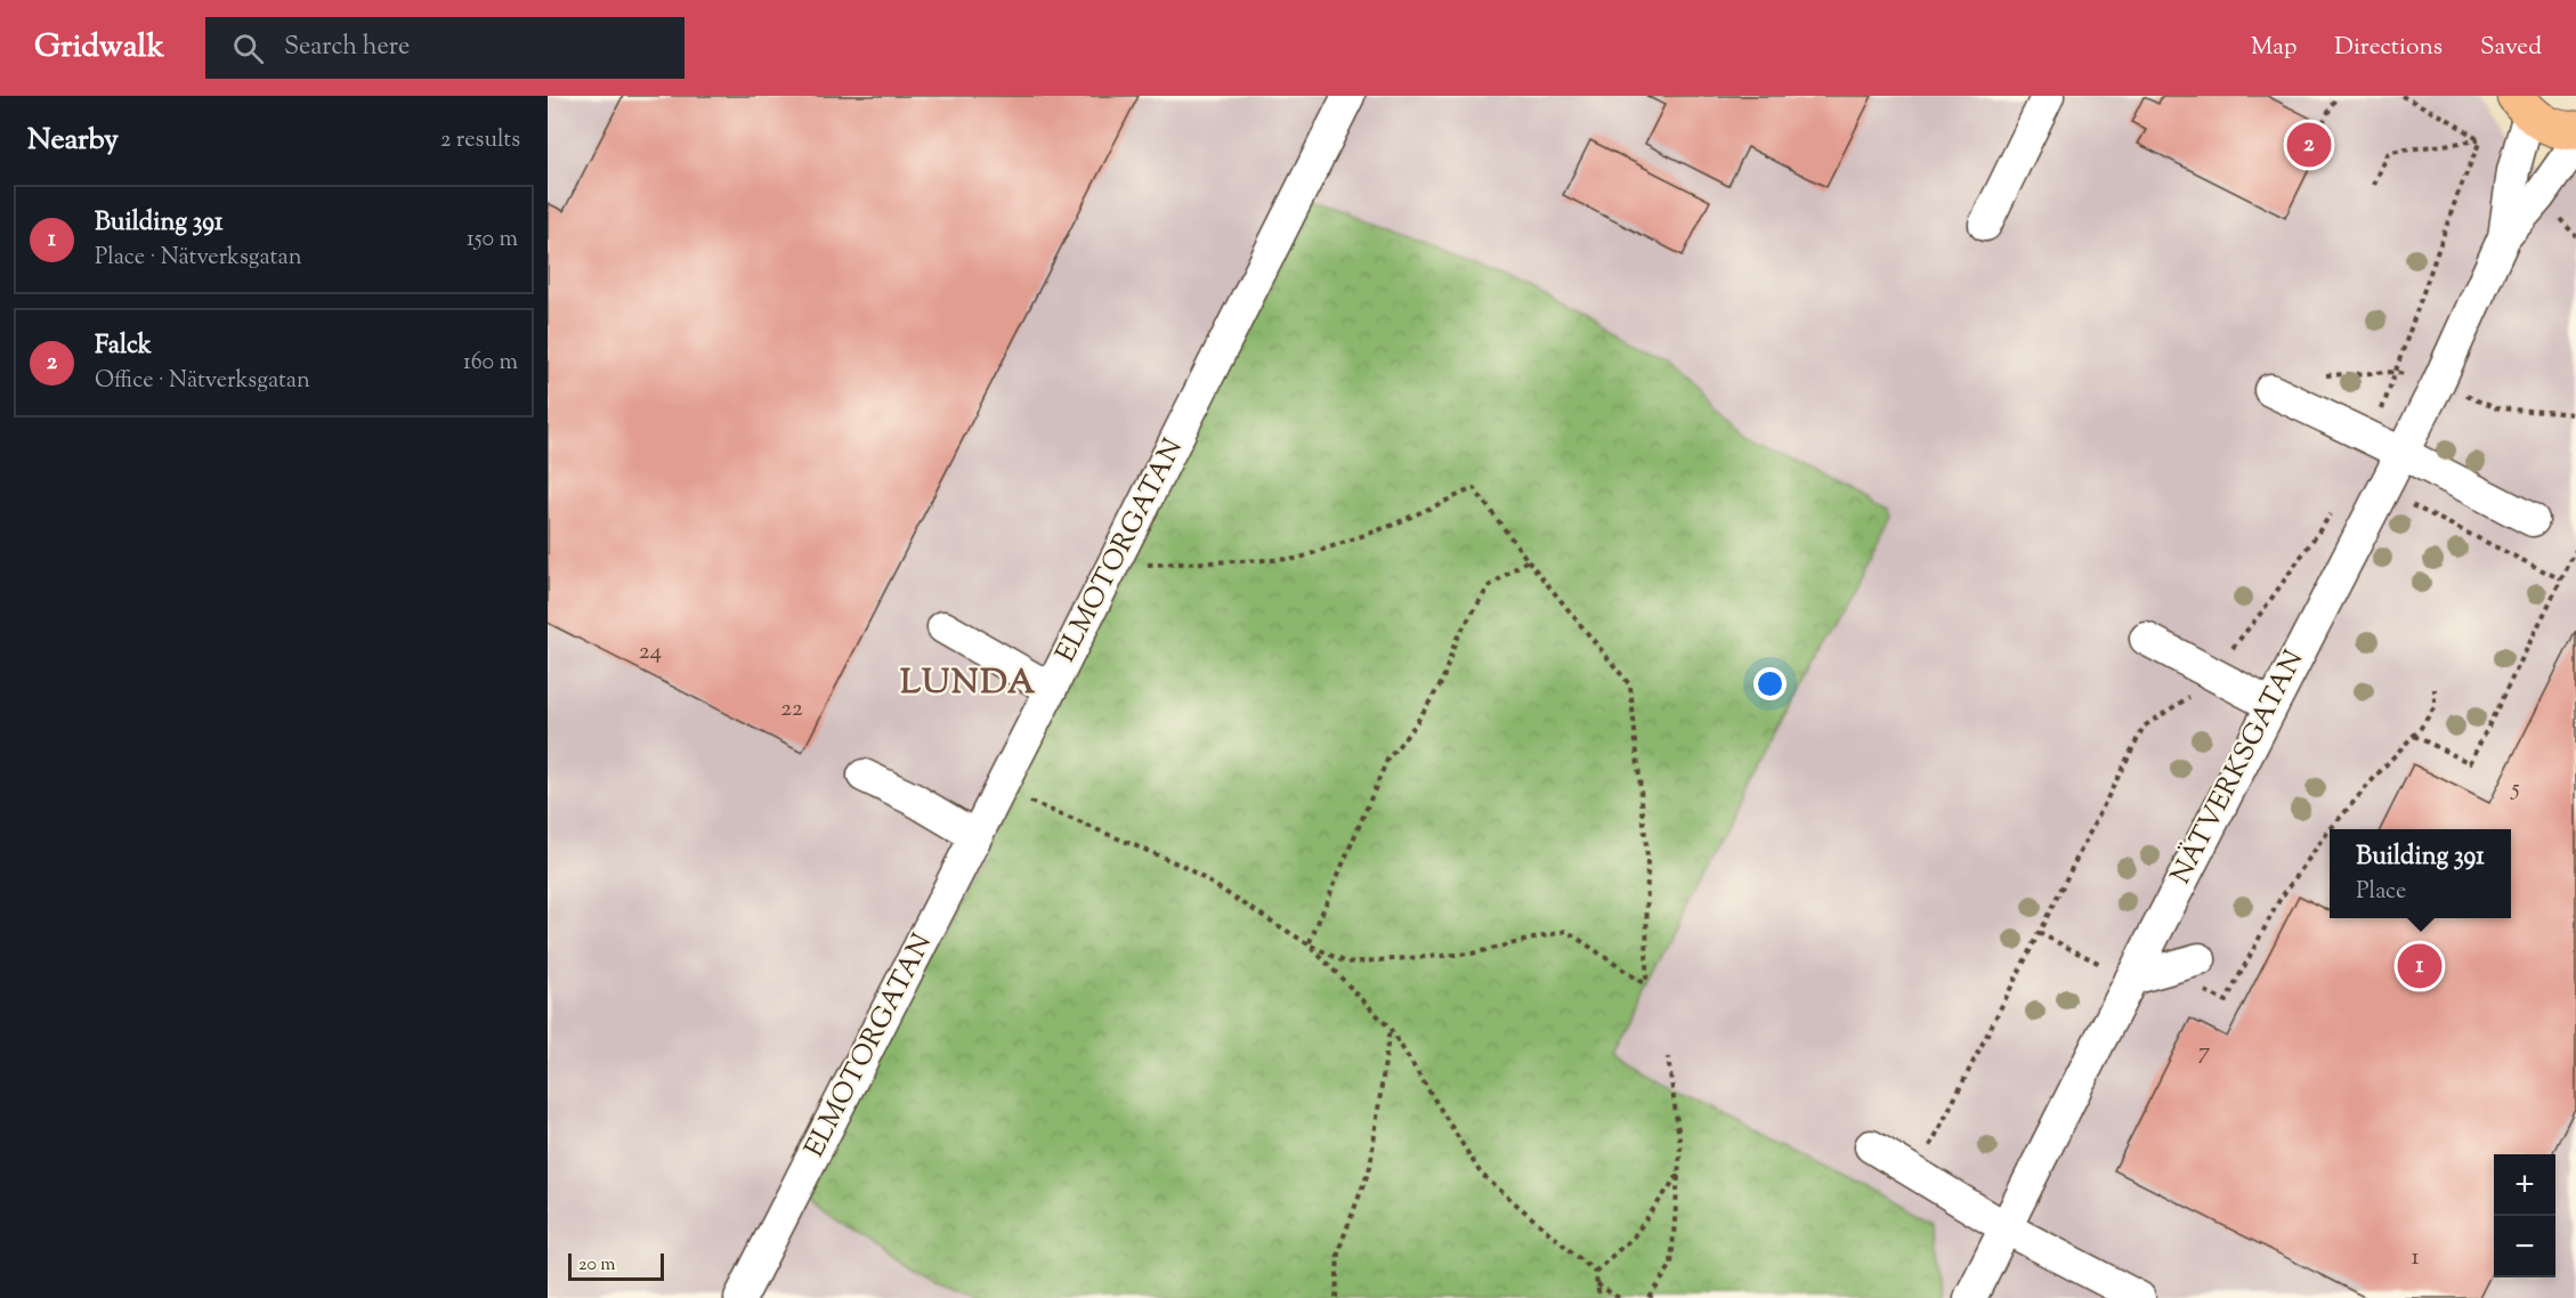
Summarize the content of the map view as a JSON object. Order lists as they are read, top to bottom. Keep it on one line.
{"streets":{"street":["ELMOTORGATAN","NÄTVERKSGATAN"]},"districts":["LUNDA"],"house_numbers":["24","22","5","7","1"],"scale_bar":"20 m","page":{"header":"Gridwalk","search":"Search here","nav":["Map","Directions","Saved"],"heading":["Nearby","2 results"],"pins":["2","1"],"list":[{"mark":"1","name":"Building 391","note":"Place · Nätverksgatan","value":"150 m"},{"mark":"2","name":"Falck","note":"Office · Nätverksgatan","value":"160 m"}],"popup":["Building 391","Place"],"map_buttons":["+","−"],"scale":"20 m"}}
